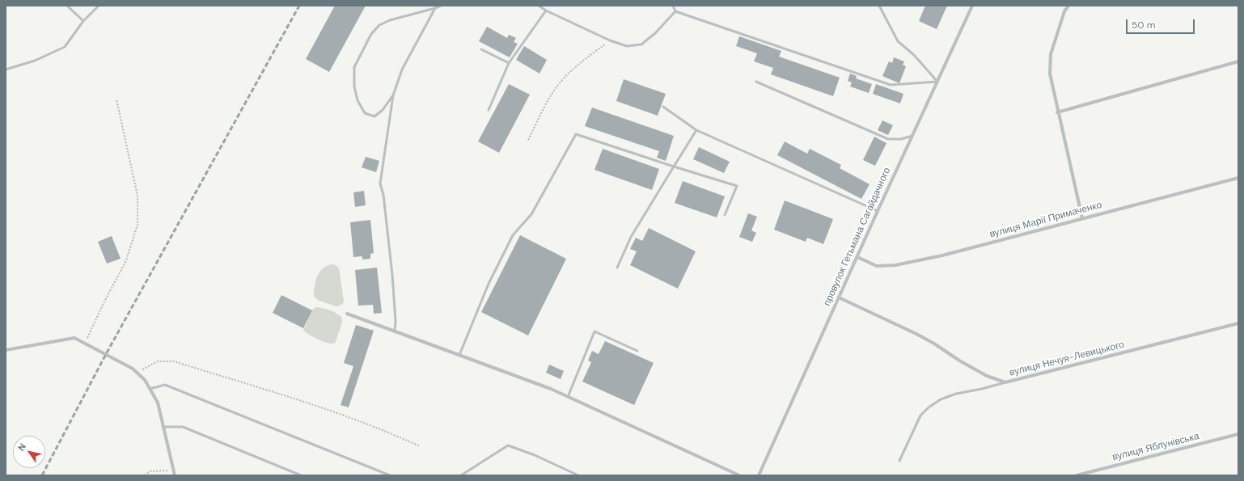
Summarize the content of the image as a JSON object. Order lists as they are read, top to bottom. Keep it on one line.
{"streets":{"street":["вулиця Марії Примаченко","провулок Гетьмана Сагайдачного","вулиця Нечуя-Левицького","вулиця Яблунівська"]},"crossings":[["вулиця Марії Примаченко","провулок Гетьмана Сагайдачного"],["провулок Гетьмана Сагайдачного","вулиця Нечуя-Левицького"]],"scale_bar":"50 m","north":"top left"}
